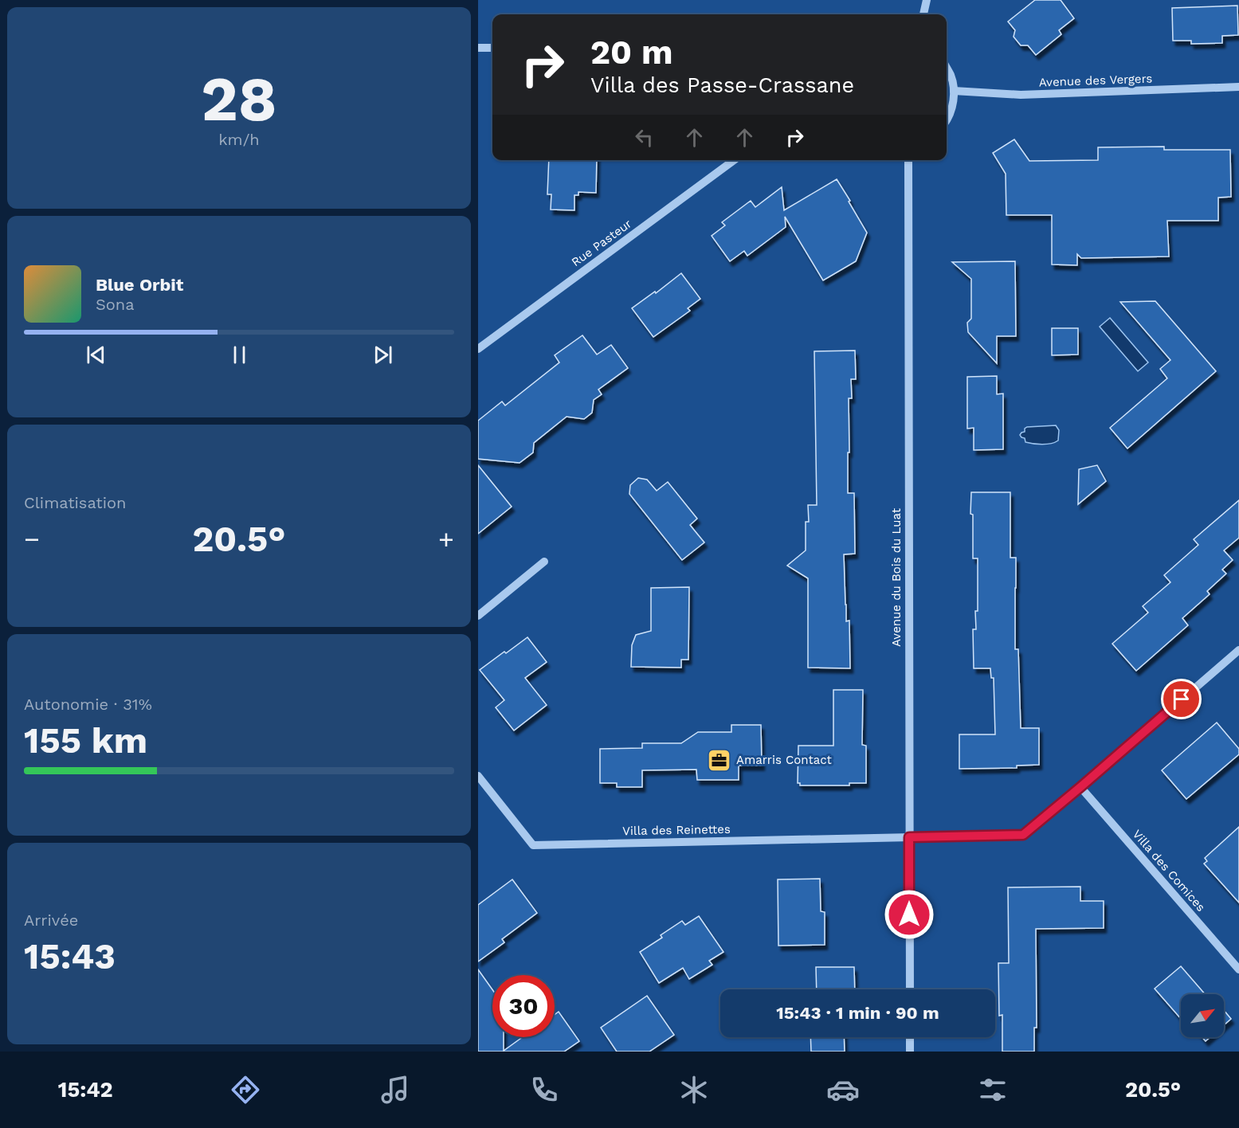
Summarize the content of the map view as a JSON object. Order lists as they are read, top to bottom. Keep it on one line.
{"streets":{"street":["Avenue des Vergers","Rue Pasteur","Avenue du Bois du Luat","Villa des Reinettes","Villa des Comices"]},"crossings":[["Avenue du Bois du Luat","Villa des Reinettes"]],"places":{"office":["Amarris Contact"]},"north":"top right","page":{"tile":[["28","km/h"],"Climatisation",["Autonomie · 31%","155 km"],["Arrivée","15:43"]],"turn":["20 m","Villa des Passe-Crassane"],"song":["Blue Orbit","Sona"],"heat":["−","20.5°","+"],"limit":"30","trip":"15:43 · 1 min · 90 m","tabs":["15:42","20.5°"]}}
